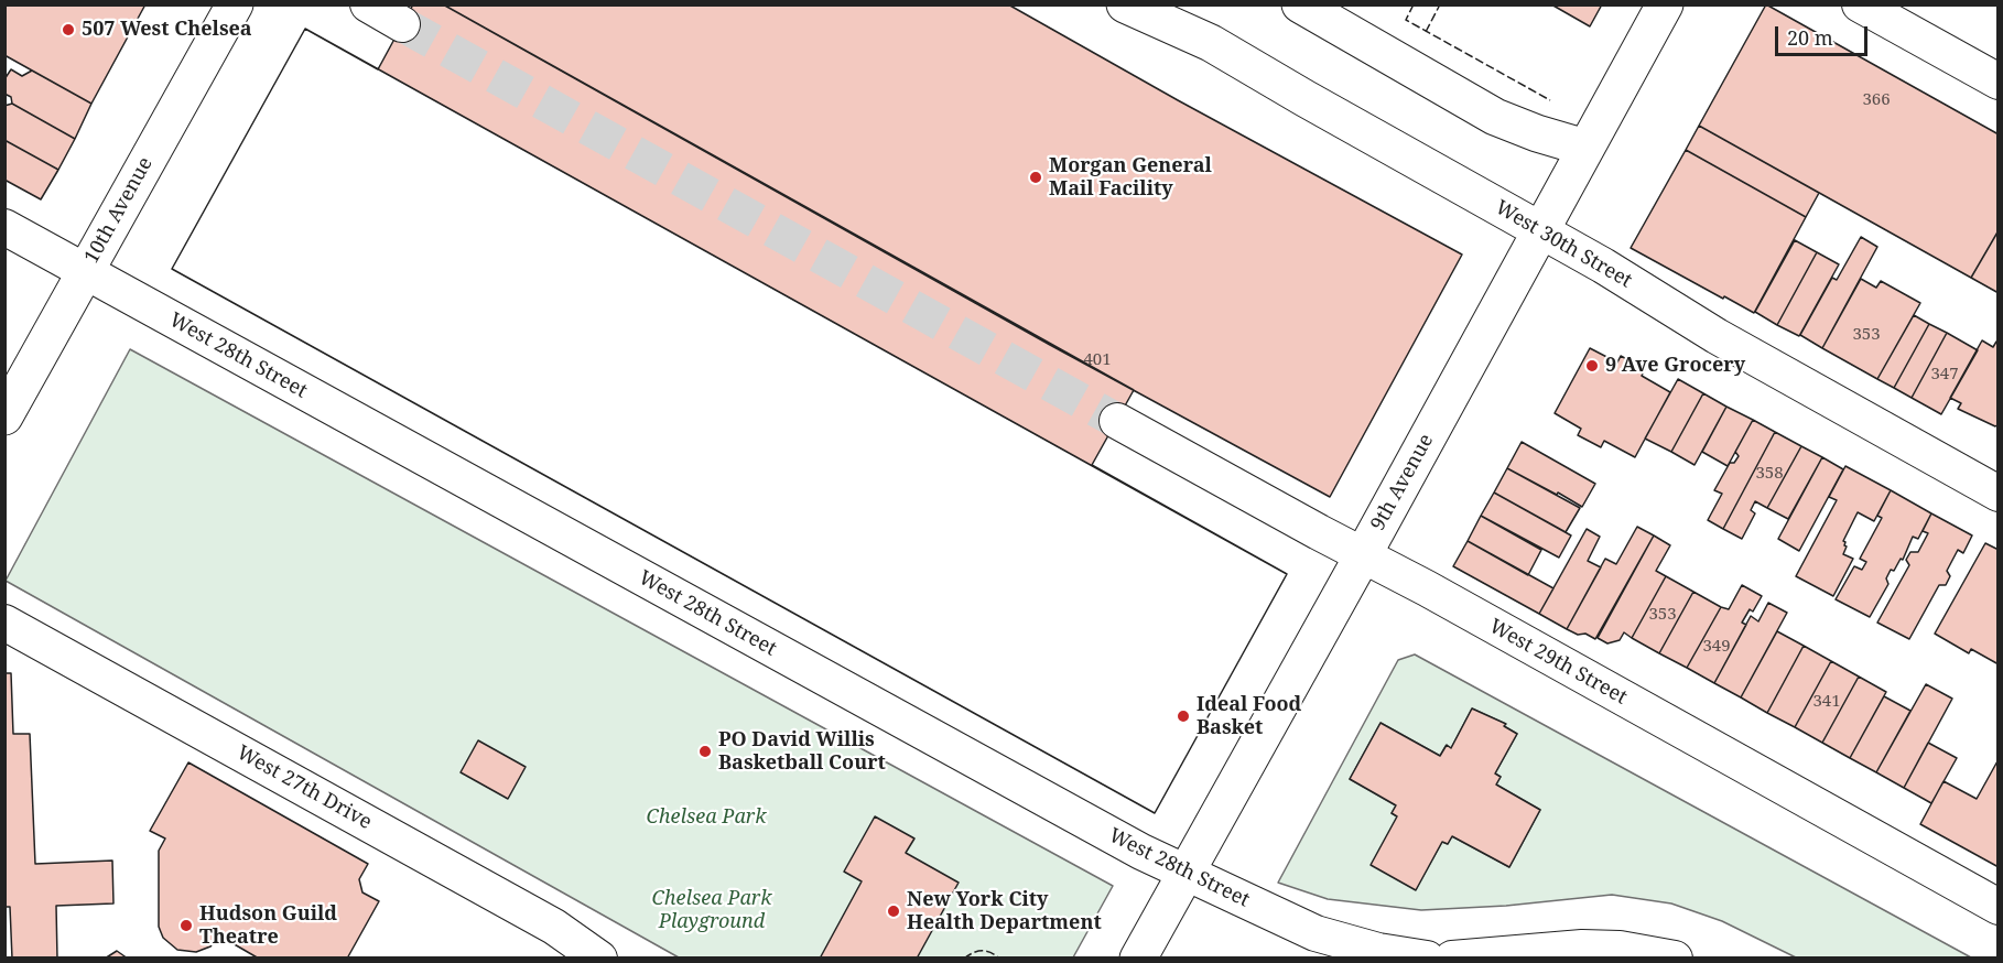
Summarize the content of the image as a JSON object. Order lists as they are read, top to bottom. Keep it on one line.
{"streets":{"main road":["10th Avenue","West 30th Street","9th Avenue"],"street":["West 28th Street","West 29th Street","West 27th Drive"]},"crossings":[["10th Avenue","West 28th Street"],["West 30th Street","9th Avenue"],["West 28th Street","9th Avenue"],["9th Avenue","West 29th Street"]],"parks":["Chelsea Park","Chelsea Park Playground"],"places":["507 West Chelsea","Morgan General Mail Facility","9 Ave Grocery","Ideal Food Basket","PO David Willis Basketball Court","New York City Health Department","Hudson Guild Theatre"],"house_numbers":["366","353","401","347","358","353","349","341"],"scale_bar":"20 m"}
